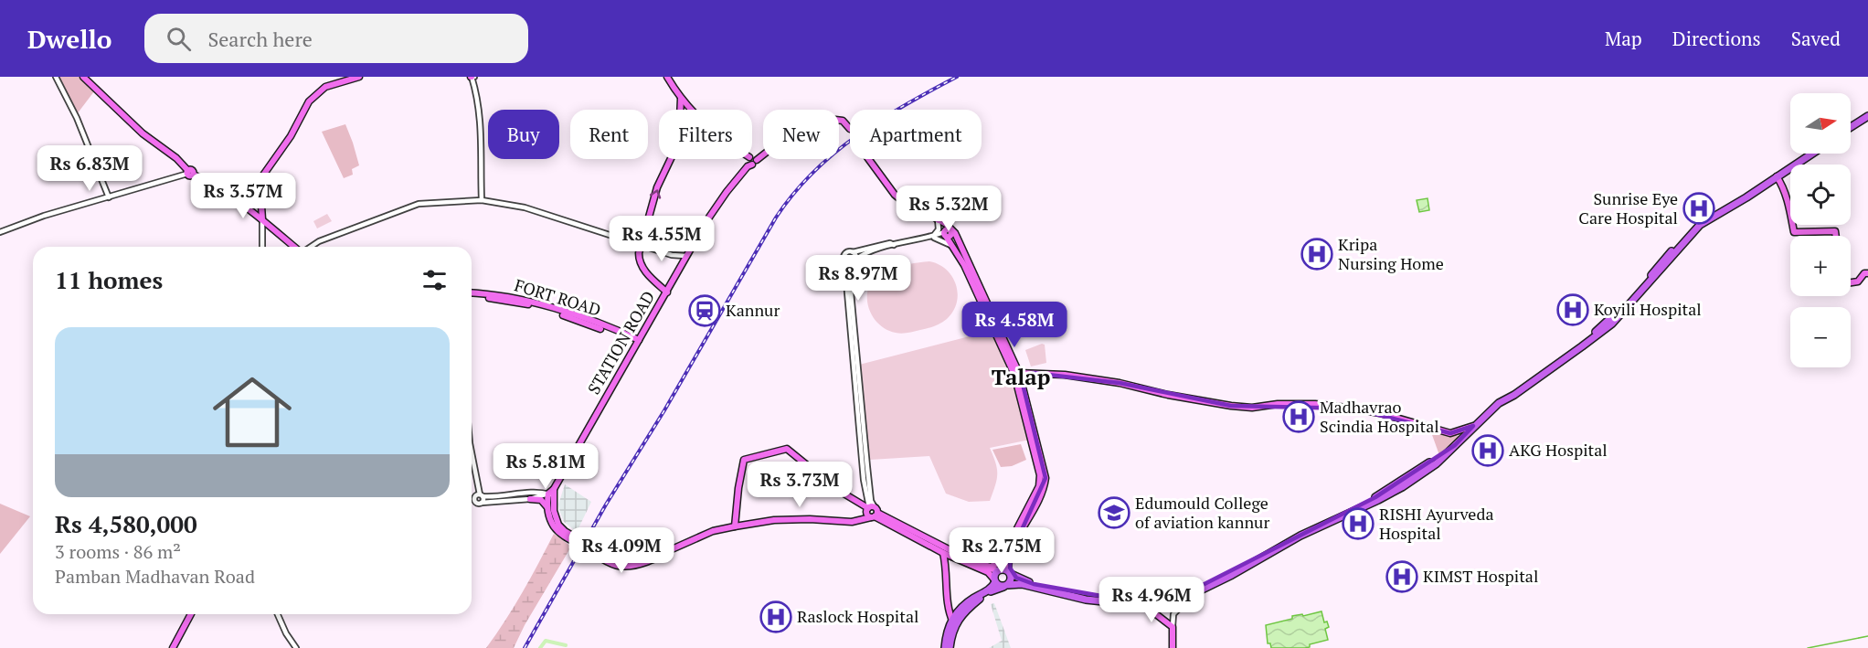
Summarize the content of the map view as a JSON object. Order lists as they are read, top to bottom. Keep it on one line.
{"streets":{"main road":["FORT ROAD","STATION ROAD"]},"crossings":[["FORT ROAD","STATION ROAD"]],"districts":["Talap"],"places":{"hospital":["Sunrise Eye Care Hospital","Kripa Nursing Home","Koyili Hospital","Madhavrao Scindia Hospital","AKG Hospital","RISHI Ayurveda Hospital","KIMST Hospital","Raslock Hospital"],"station":["Kannur"],"school or university":["Edumould College of aviation kannur"]},"north":"right","page":{"header":"Dwello","search":"Search here","nav":["Map","Directions","Saved"],"map_buttons":["+","−"],"chip":["Buy","Rent","Filters","New","Apartment"],"price":["Rs 6.83M","Rs 3.57M","Rs 5.32M","Rs 4.55M","Rs 8.97M","Rs 4.58M","Rs 5.81M","Rs 3.73M","Rs 4.09M","Rs 2.75M","Rs 4.96M"],"heading":"11 homes","list":[{"name":"Rs 4,580,000","note":"3 rooms · 86 m² · Pamban Madhavan Road"}]}}
